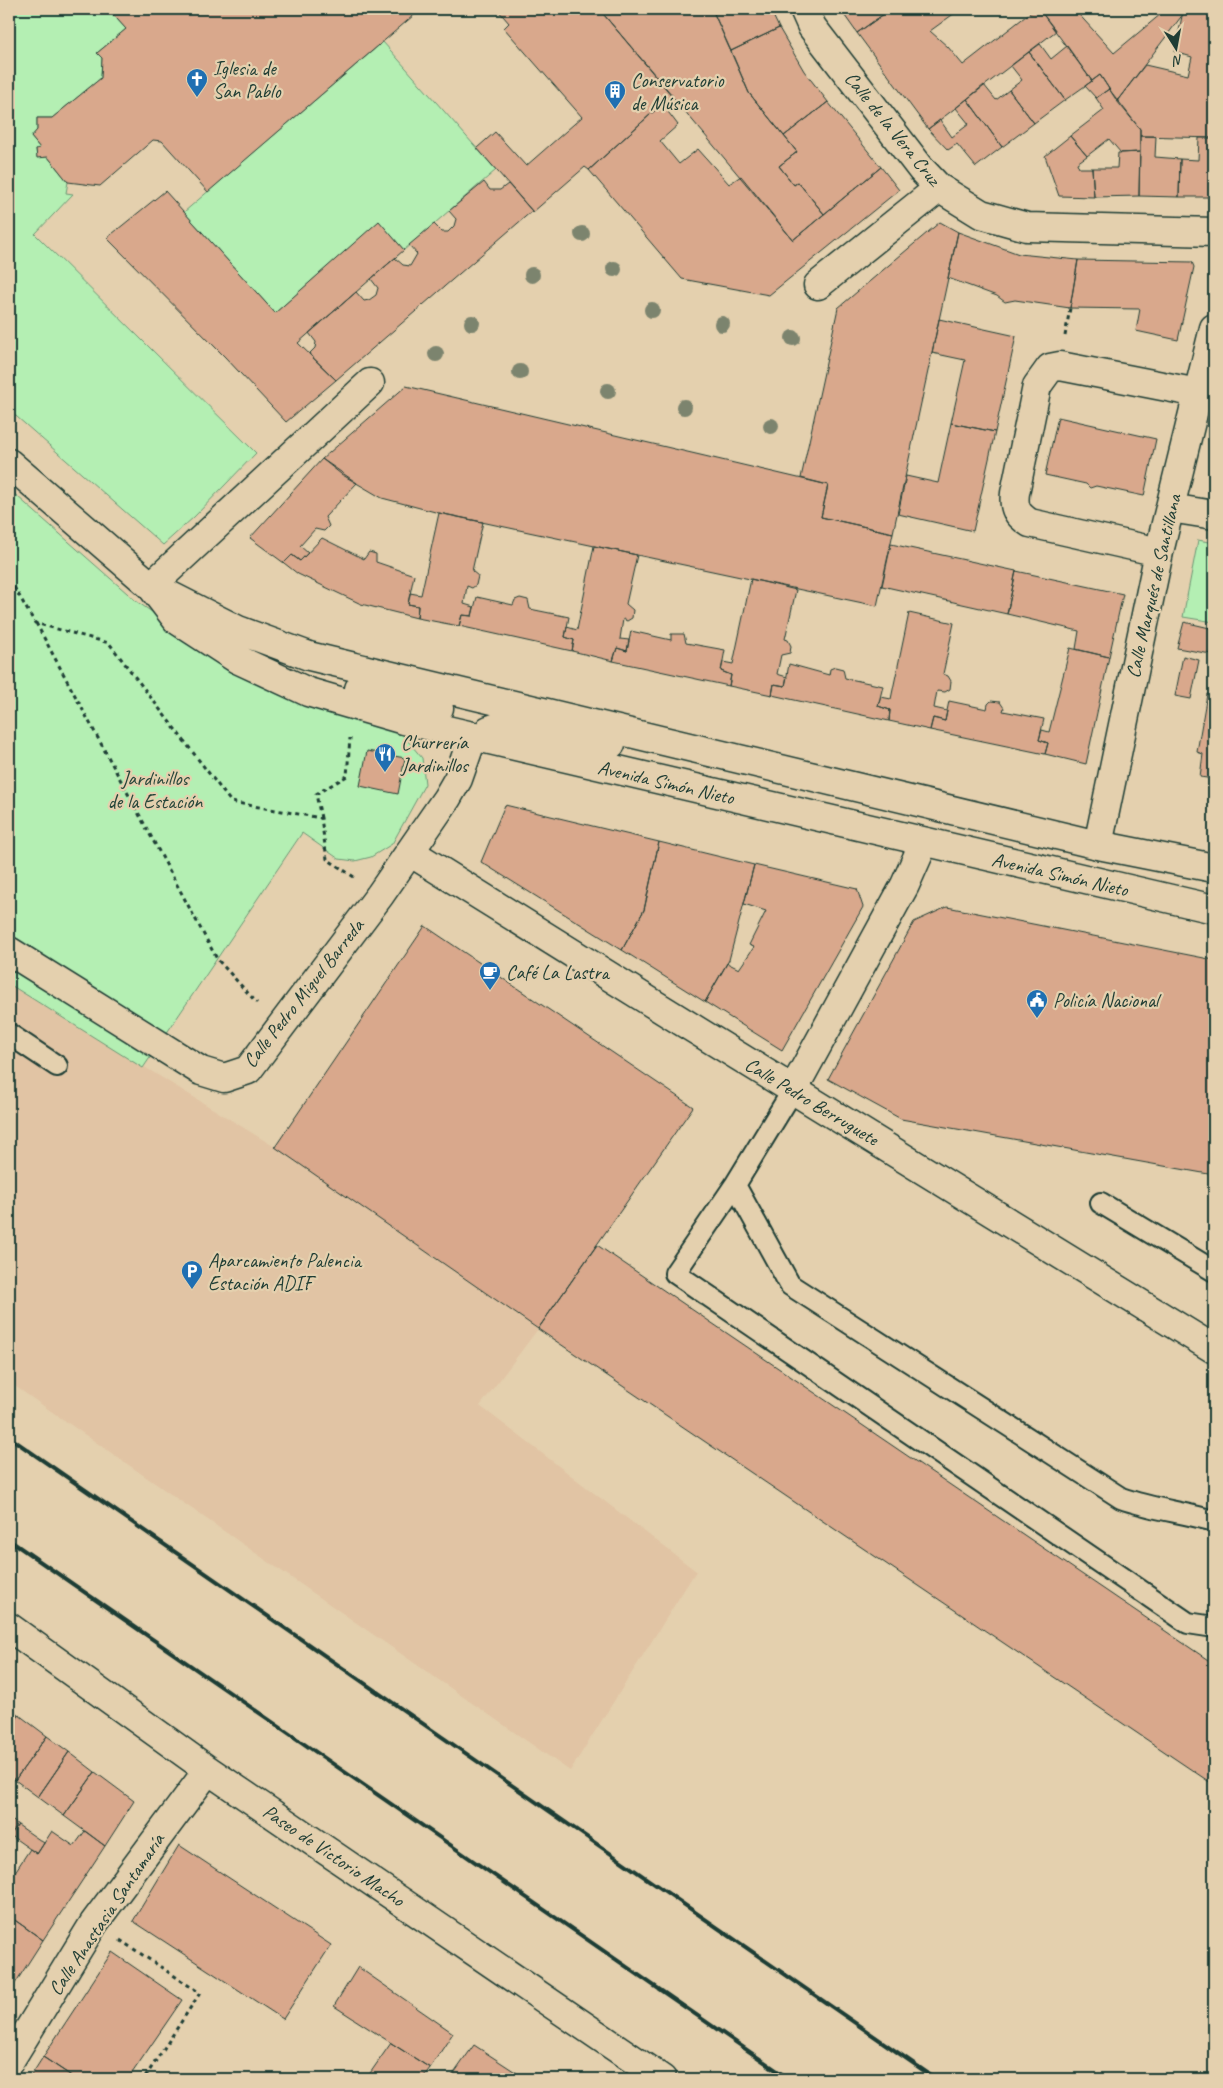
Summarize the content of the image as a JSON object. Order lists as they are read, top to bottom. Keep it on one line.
{"streets":{"street":["Calle de la Vera Cruz","Calle Marqués de Santillana","Avenida Simón Nieto","Calle Pedro Miguel Barreda","Calle Pedro Berruguete","Paseo de Victorio Macho","Calle Anastasia Santamaría"]},"crossings":[["Calle Marqués de Santillana","Avenida Simón Nieto"],["Avenida Simón Nieto","Calle Pedro Miguel Barreda"],["Calle Pedro Miguel Barreda","Calle Pedro Berruguete"],["Paseo de Victorio Macho","Calle Anastasia Santamaría"]],"parks":["Jardinillos de la Estación"],"places":{"church":["Iglesia de San Pablo"],"building":["Conservatorio de Música"],"restaurant":["Churrería Jardinillos"],"cafe":["Café La Lastra"],"public building":["Policía Nacional"],"parking":["Aparcamiento Palencia Estación ADIF"]},"north":"bottom"}
